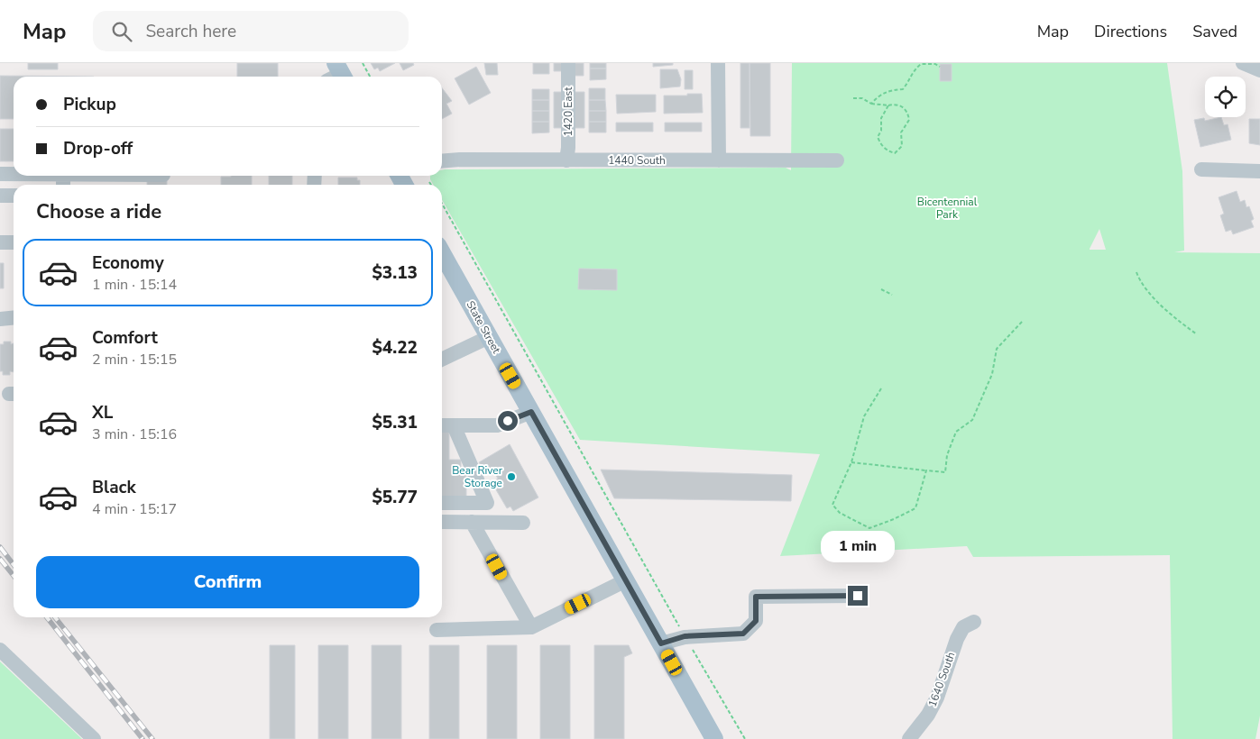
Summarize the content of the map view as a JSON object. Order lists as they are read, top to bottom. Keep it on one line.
{"streets":{"main road":["State Street"],"street":["1420 East","1440 South","1640 South"]},"crossings":[["1420 East","1440 South"]],"parks":["Bicentennial Park"],"places":["Bear River Storage"],"page":{"header":"Map","search":"Search here","nav":["Map","Directions","Saved"],"banner":["Pickup","Drop-off"],"heading":"Choose a ride","list":[{"name":"Economy","note":"1 min · 15:14","value":"$3.13"},{"name":"Comfort","note":"2 min · 15:15","value":"$4.22"},{"name":"XL","note":"3 min · 15:16","value":"$5.31"},{"name":"Black","note":"4 min · 15:17","value":"$5.77"}],"bubble":"1 min","buttons":"Confirm"}}
